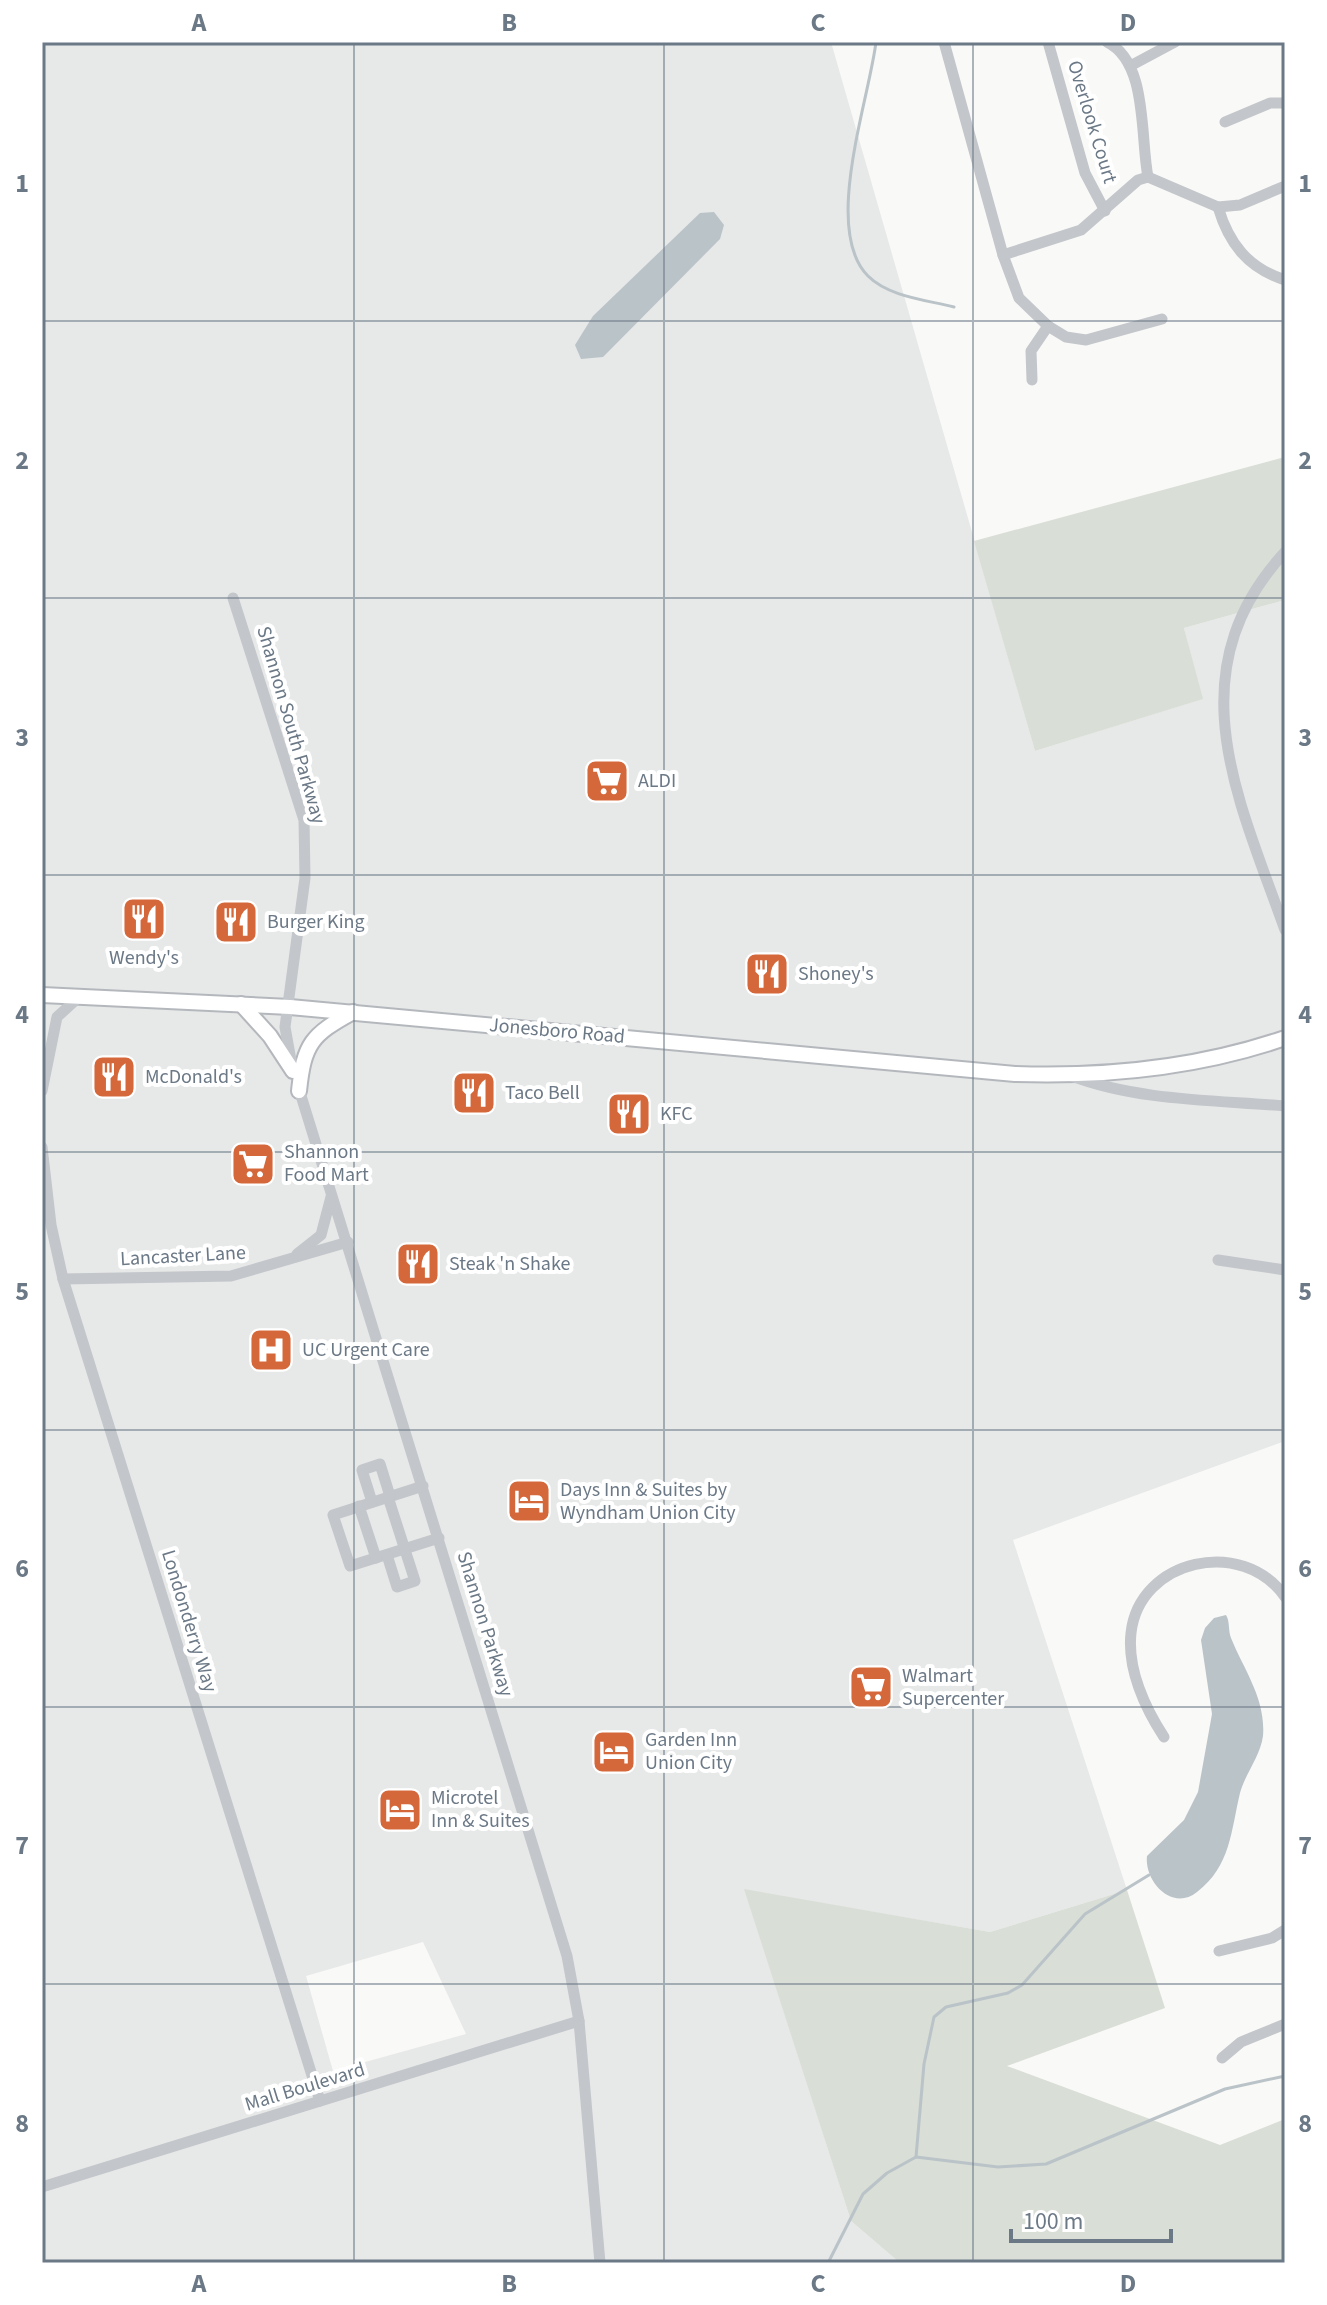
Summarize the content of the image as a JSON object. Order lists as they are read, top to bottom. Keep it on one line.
{"streets":{"main road":["Jonesboro Road"],"street":["Overlook Court","Shannon South Parkway","Lancaster Lane","Londonderry Way","Shannon Parkway","Mall Boulevard"]},"crossings":[["Shannon South Parkway","Jonesboro Road"],["Shannon South Parkway","Shannon Parkway"],["Jonesboro Road","Shannon Parkway"],["Lancaster Lane","Londonderry Way"],["Lancaster Lane","Shannon Parkway"],["Londonderry Way","Mall Boulevard"],["Shannon Parkway","Mall Boulevard"]],"places":{"supermarket":["ALDI","Shannon Food Mart","Walmart Supercenter"],"restaurant":["Wendy's","Burger King","Shoney's","McDonald's","Taco Bell","KFC","Steak 'n Shake"],"hospital":["UC Urgent Care"],"hotel":["Days Inn & Suites by Wyndham Union City","Garden Inn Union City","Microtel Inn & Suites"]},"scale_bar":"100 m","grid":{"columns":["A","B","C","D"],"rows":["1","2","3","4","5","6","7","8"]}}
